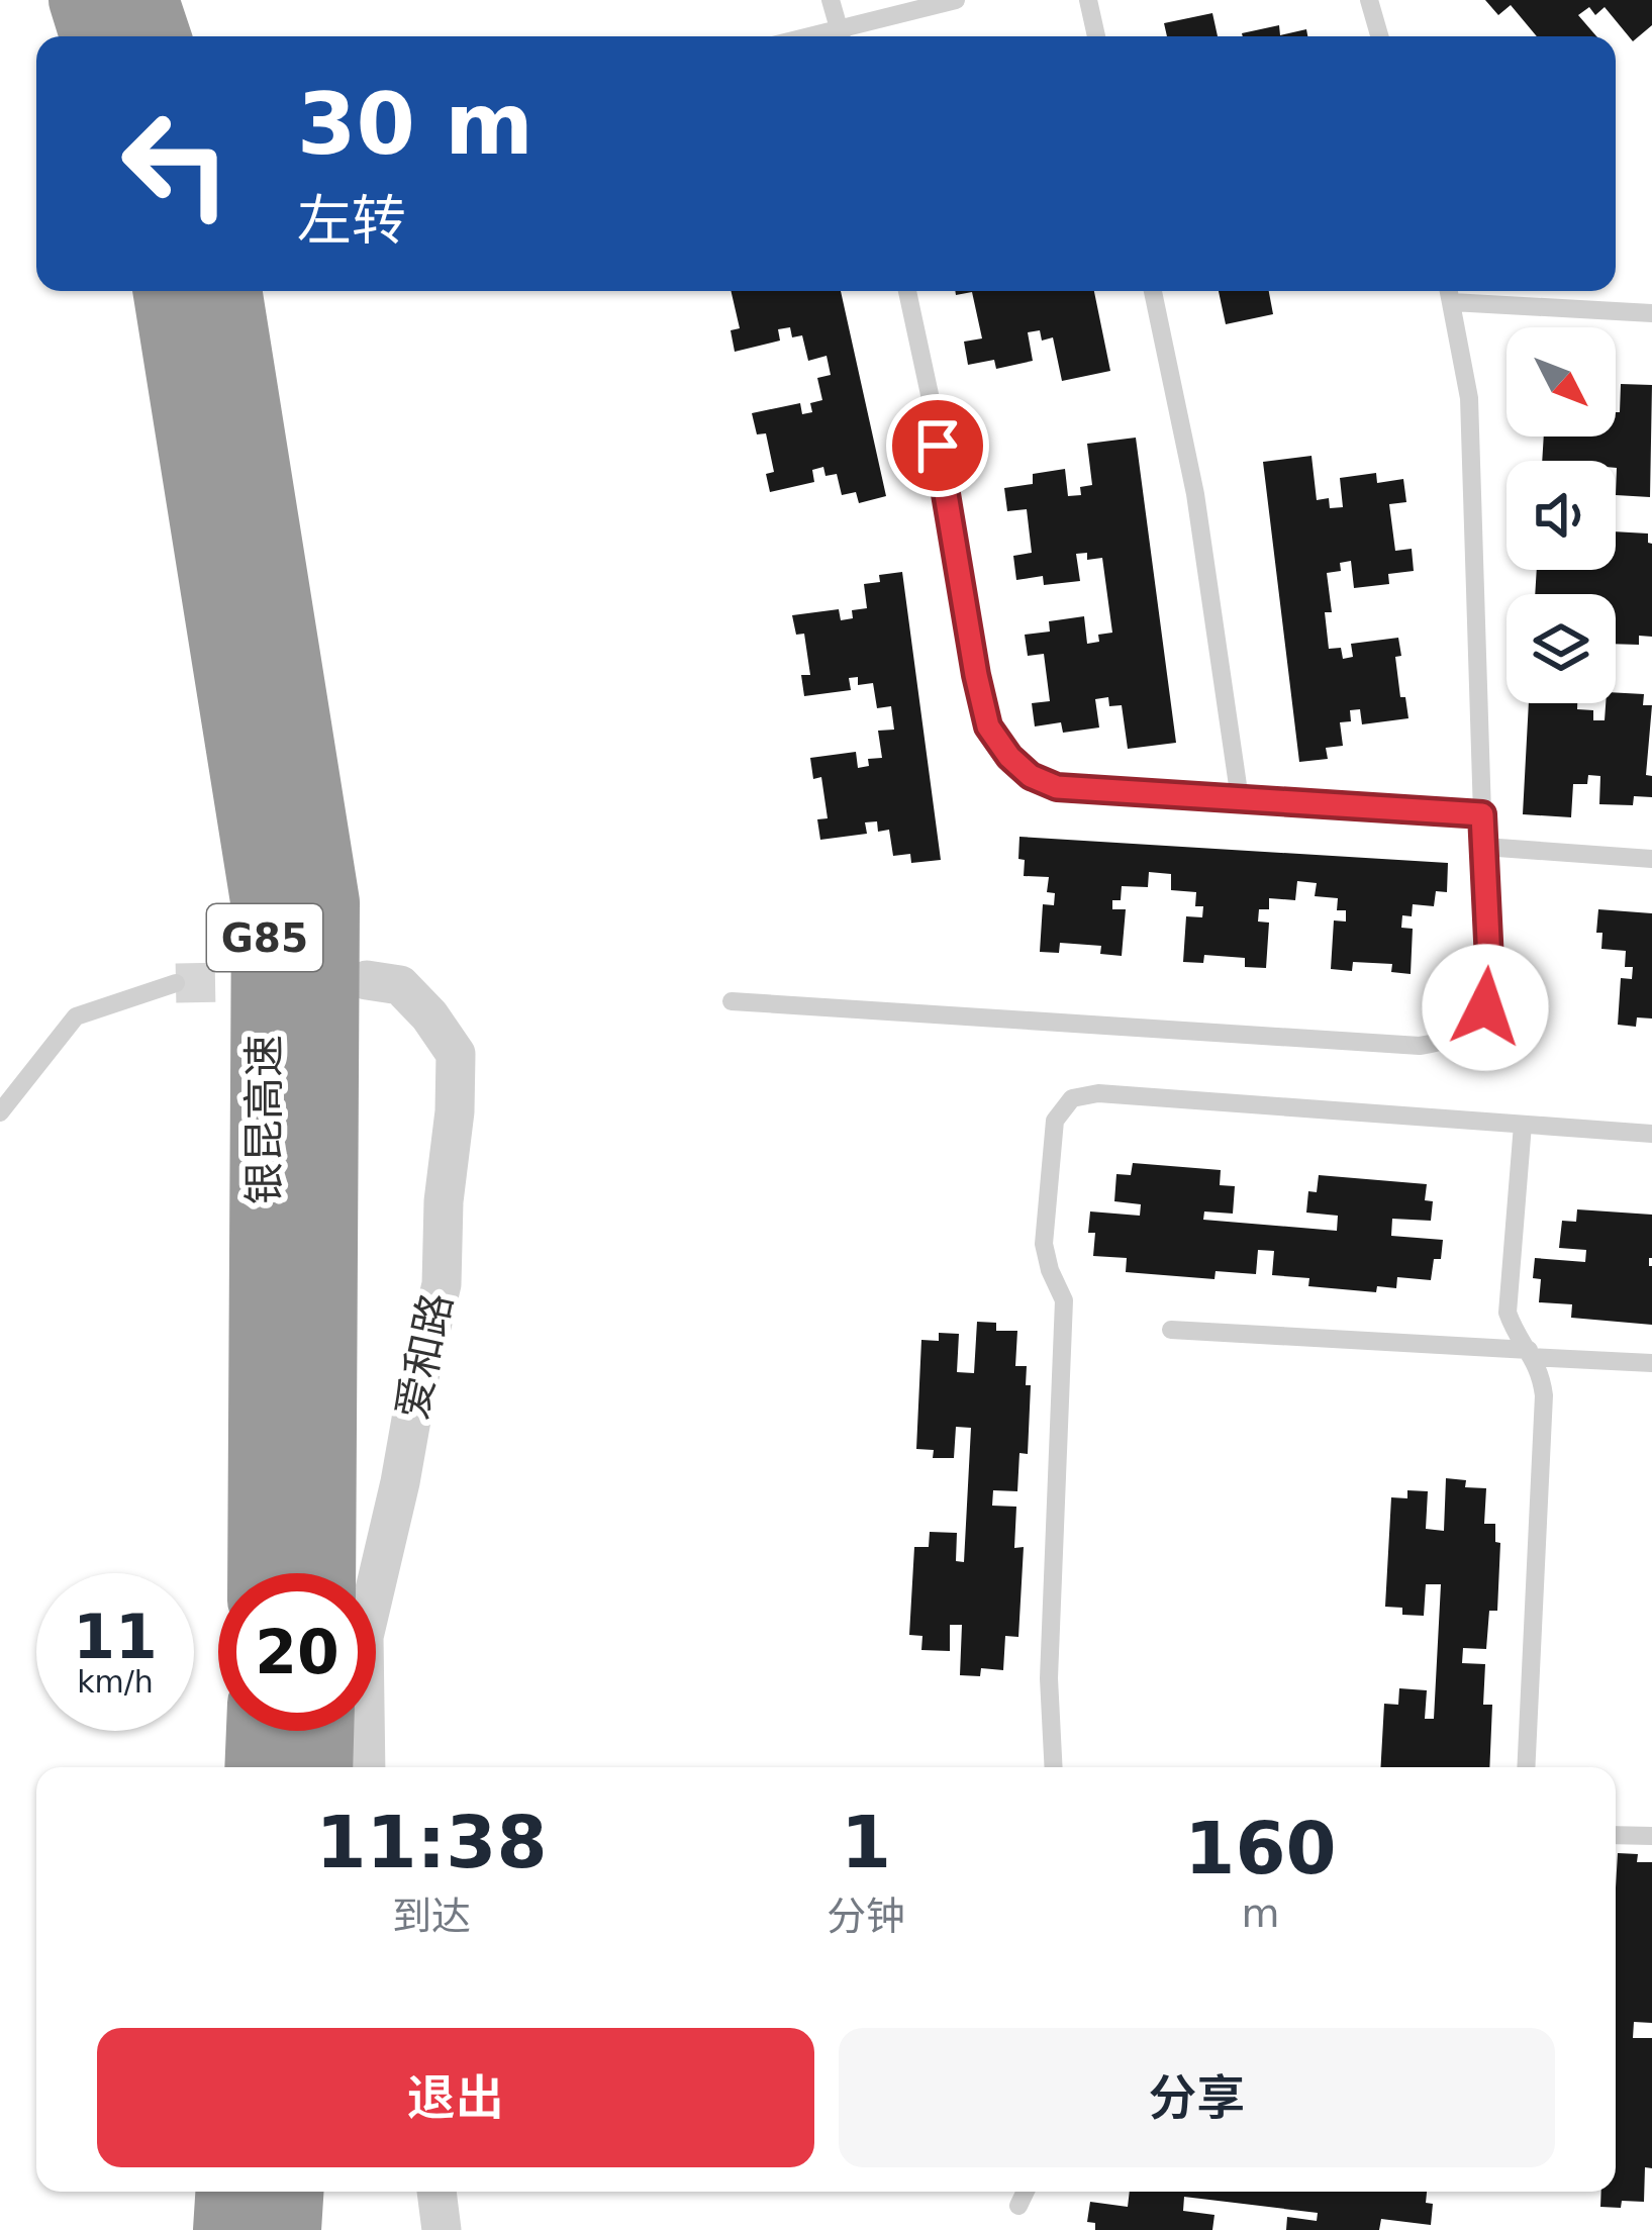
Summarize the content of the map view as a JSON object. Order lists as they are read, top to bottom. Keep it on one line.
{"streets":{"highway":["G85","银昆高速"],"street":["爱和路"]},"north":"bottom right","page":{"turn":["30 m","左转"],"speed":"11 km/h","limit":"20","eta":["11:38","到达","1","分钟","160","m"],"buttons":["退出","分享"]}}
